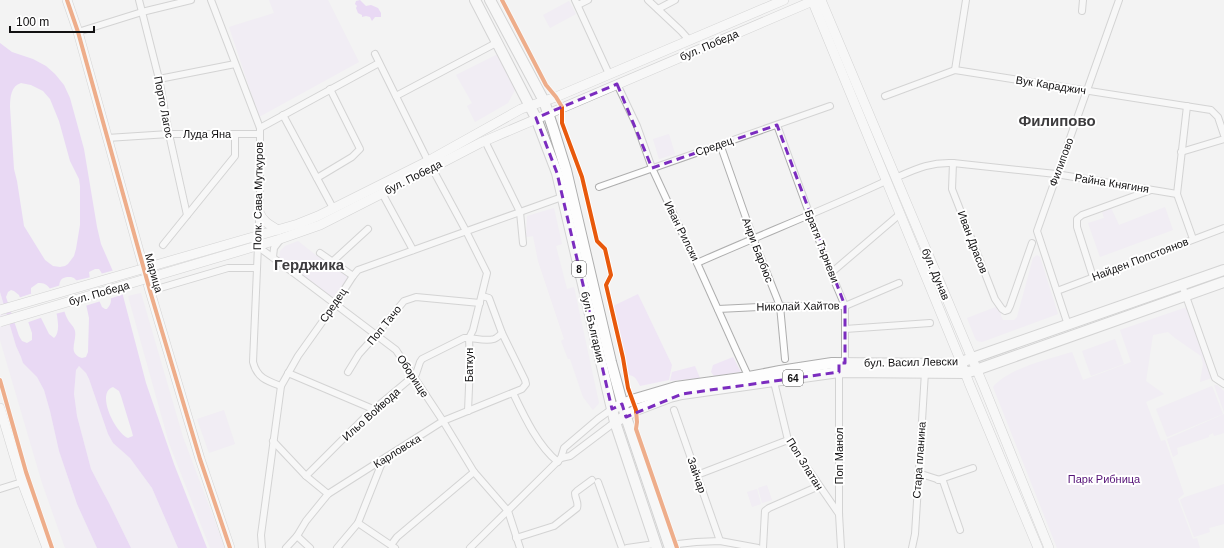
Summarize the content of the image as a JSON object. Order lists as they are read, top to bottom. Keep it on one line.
{"streets":{"main road":["бул. Победа","8","Марица","бул. Дунав","бул. България","бул. Васил Левски","64"],"street":["Вук Караджич","Порто Лагос","Луда Яна","Средец","Филипово","Райна Княгиня","Полк. Сава Муткуров","Иван Рилски","Иван Драсов","Братя Търневи","Анри Барбюс","Найден Попстоянов","Николай Хайтов","Поп Тачо","Баткун","Оборище","Ильо Войвода","Карловска","Поп Манол","Стара планина","Поп Златан","Зайчар"]},"crossings":[["бул. Победа","Полк. Сава Муткуров"],["бул. Победа","Иван Рилски"],["бул. Победа","бул. Дунав"],["бул. Победа","бул. България"],["бул. Победа","Оборище"],["Вук Караджич","Филипово"],["Порто Лагос","Луда Яна"],["Луда Яна","Полк. Сава Муткуров"],["Луда Яна","Марица"],["Средец","Полк. Сава Муткуров"],["Средец","Иван Рилски"],["Средец","Братя Търневи"],["Средец","Анри Барбюс"],["Средец","бул. България"],["Средец","Баткун"],["Средец","Оборище"],["Филипово","Райна Княгиня"],["Филипово","Найден Попстоянов"],["Филипово","бул. Васил Левски"],["Райна Княгиня","Иван Драсов"],["Райна Княгиня","бул. Дунав"],["Полк. Сава Муткуров","Оборище"],["Иван Рилски","Николай Хайтов"],["Иван Рилски","бул. Васил Левски"],["Братя Търневи","Николай Хайтов"],["Братя Търневи","бул. Васил Левски"],["Братя Търневи","Поп Манол"],["Анри Барбюс","Николай Хайтов"],["бул. Дунав","бул. Васил Левски"],["Поп Тачо","Баткун"],["Поп Тачо","Оборище"],["бул. България","бул. Васил Левски"],["бул. Васил Левски","Поп Манол"],["бул. Васил Левски","Стара планина"],["Баткун","Ильо Войвода"],["Баткун","Карловска"],["Оборище","Ильо Войвода"],["Оборище","Карловска"],["Ильо Войвода","Карловска"],["Поп Манол","Поп Златан"]],"districts":["Филипово","Герджика"],"parks":["Парк Рибница"],"scale_bar":"100 m"}
